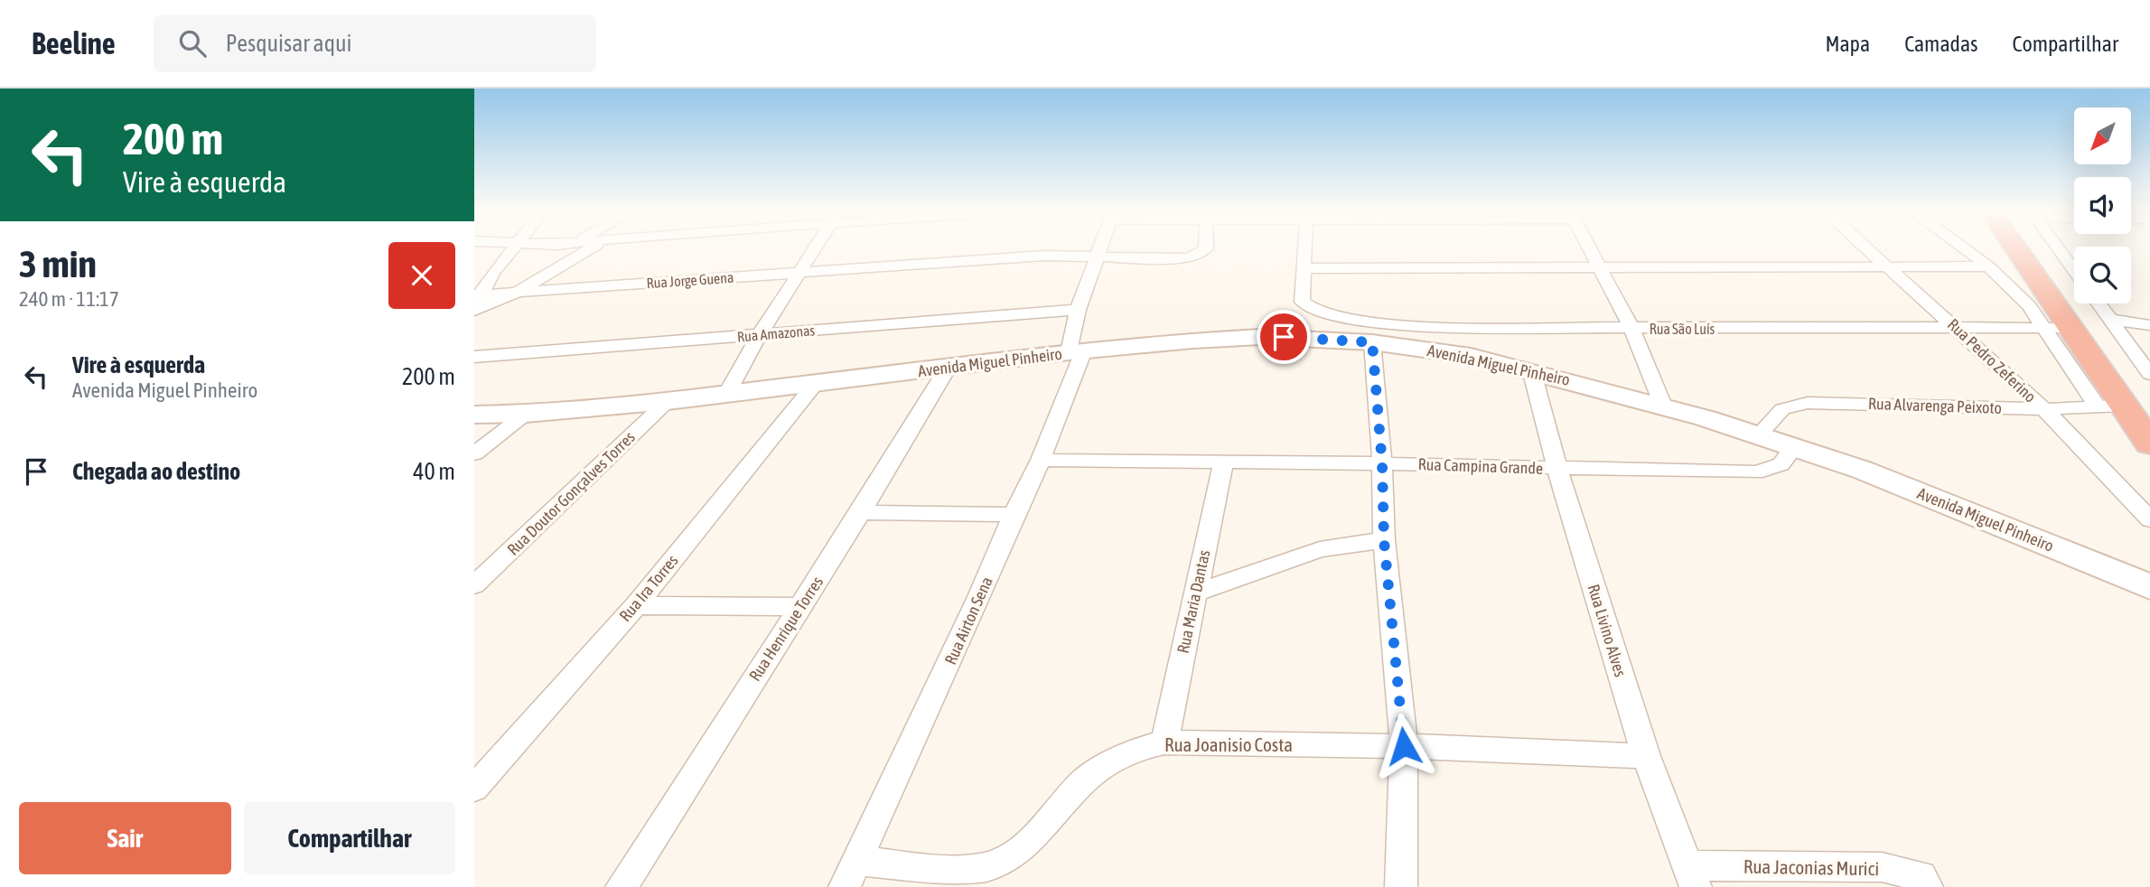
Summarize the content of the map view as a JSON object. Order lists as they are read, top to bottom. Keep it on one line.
{"streets":{"street":["Rua Jorge Guena","Rua São Luís","Rua Amazonas","Rua Pedro Zeferino","Avenida Miguel Pinheiro","Rua Alvarenga Peixoto","Rua Campina Grande","Rua Doutor Gonçalves Torres","Rua Ira Torres","Rua Maria Dantas","Rua Airton Sena","Rua Henrique Torres","Rua Livino Alves","Rua Joanisio Costa","Rua Jaconias Murici"]},"crossings":[["Rua Jorge Guena","Rua Airton Sena"],["Rua São Luís","Rua Pedro Zeferino"],["Rua Amazonas","Rua Airton Sena"],["Rua Pedro Zeferino","Rua Alvarenga Peixoto"],["Avenida Miguel Pinheiro","Rua Alvarenga Peixoto"],["Avenida Miguel Pinheiro","Rua Campina Grande"],["Avenida Miguel Pinheiro","Rua Doutor Gonçalves Torres"],["Avenida Miguel Pinheiro","Rua Ira Torres"],["Avenida Miguel Pinheiro","Rua Airton Sena"],["Avenida Miguel Pinheiro","Rua Henrique Torres"],["Avenida Miguel Pinheiro","Rua Livino Alves"],["Rua Campina Grande","Rua Maria Dantas"],["Rua Campina Grande","Rua Airton Sena"],["Rua Campina Grande","Rua Livino Alves"],["Rua Maria Dantas","Rua Joanisio Costa"],["Rua Airton Sena","Rua Joanisio Costa"],["Rua Livino Alves","Rua Joanisio Costa"],["Rua Livino Alves","Rua Jaconias Murici"]],"north":"bottom left","page":{"header":"Beeline","search":"Pesquisar aqui","nav":["Mapa","Camadas","Compartilhar"],"turn":["200 m","Vire à esquerda"],"heading":["3 min","240 m · 11:17"],"list":[{"name":"Vire à esquerda","note":"Avenida Miguel Pinheiro","value":"200 m"},{"name":"Chegada ao destino","value":"40 m"}],"buttons":["Sair","Compartilhar"]}}
